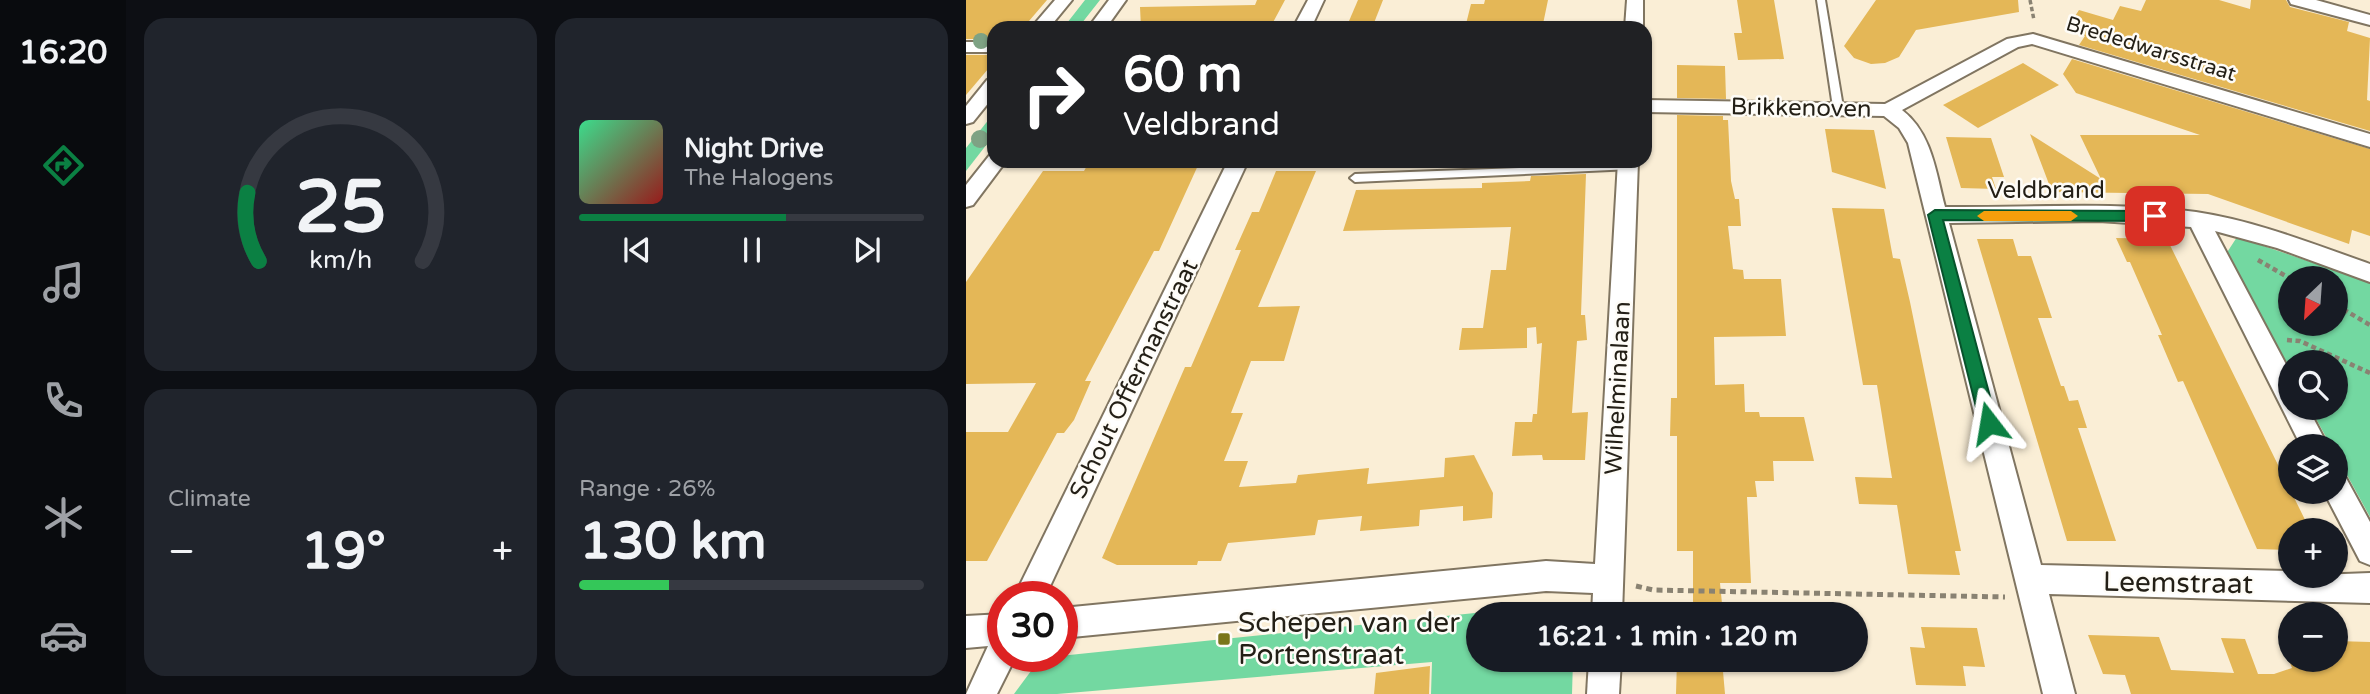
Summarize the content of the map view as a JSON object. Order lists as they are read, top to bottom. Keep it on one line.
{"streets":{"street":["Brededwarsstraat","Brikkenoven","Veldbrand","Schout Offermanstraat","Wilhelminalaan","Leemstraat"]},"crossings":[["Brededwarsstraat","Brikkenoven"],["Brikkenoven","Veldbrand"],["Brikkenoven","Leemstraat"]],"places":{"transit":["Schepen van der Portenstraat"]},"north":"bottom left","page":{"tabs":"16:20","turn":["60 m","Veldbrand"],"song":["Night Drive","The Halogens"],"map_buttons":["+","−"],"tile":["Climate",["Range · 26%","130 km"]],"heat":["−","19°","+"],"limit":"30","trip":"16:21 · 1 min · 120 m","gauge":["25","km/h"]}}
